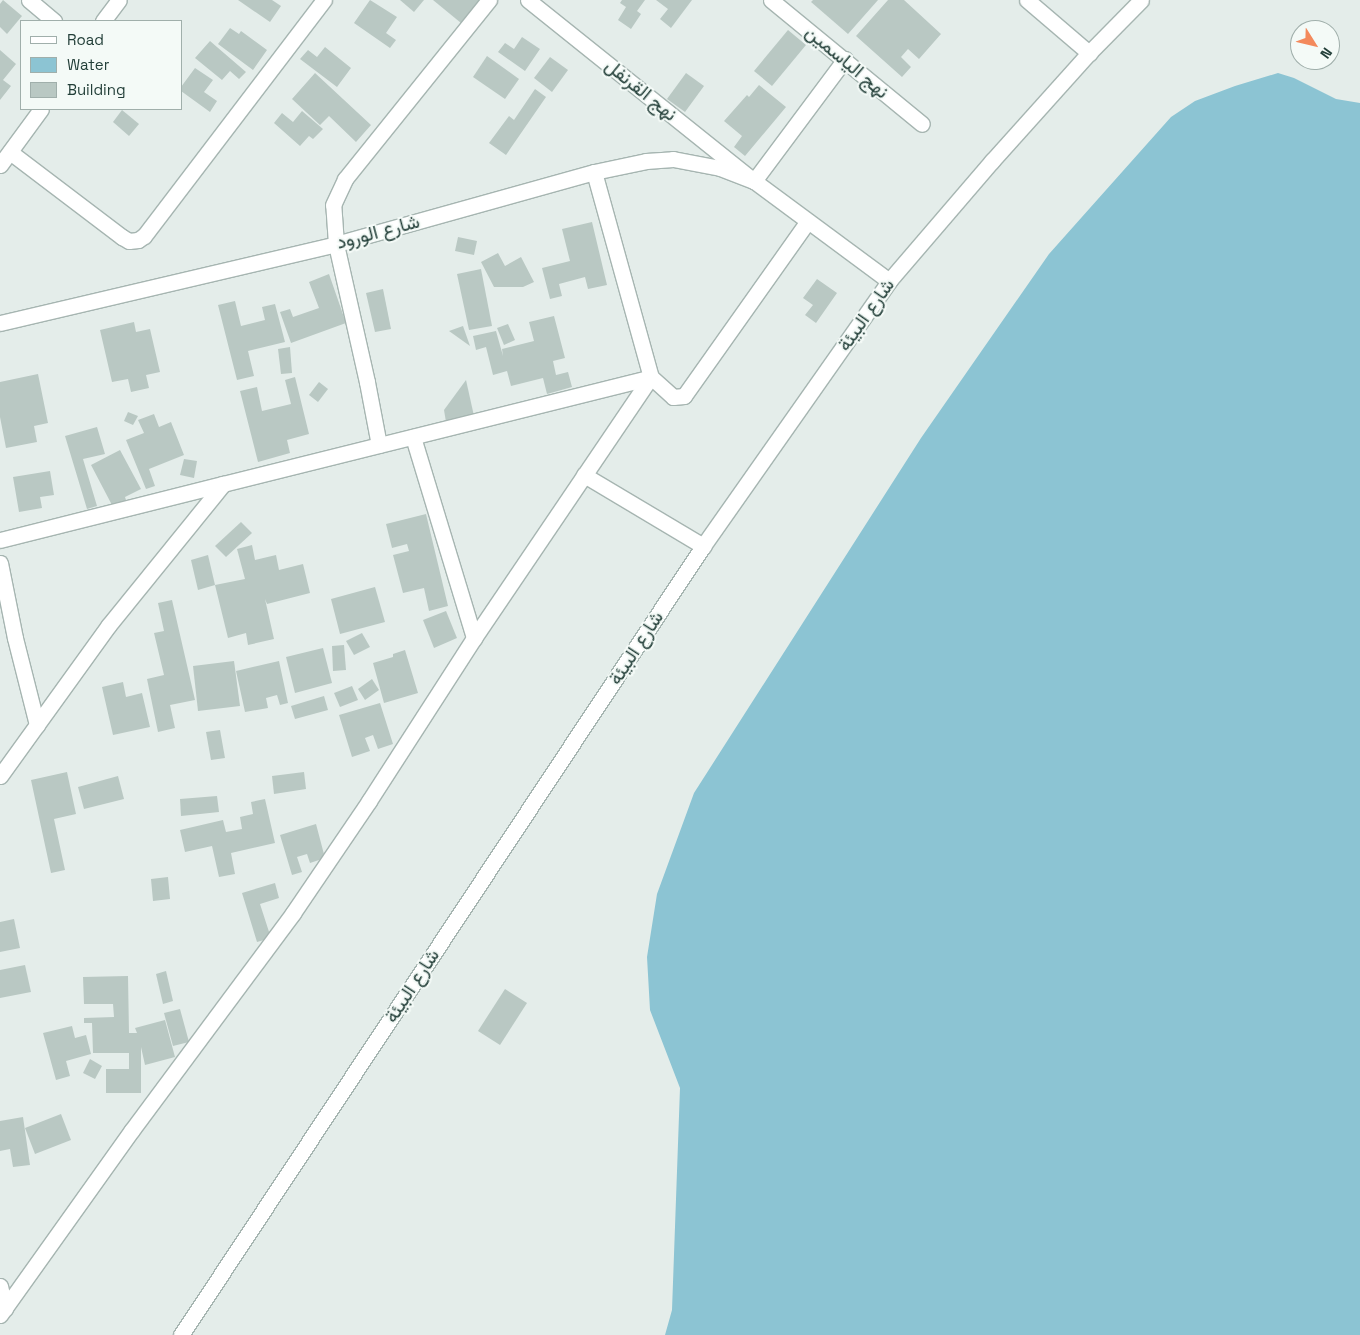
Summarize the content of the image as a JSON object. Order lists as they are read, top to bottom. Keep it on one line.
{"streets":{"street":["نهج الياسمين","نهج القرنفل","شارع الورود","شارع البيئة"]},"crossings":[["نهج القرنفل","شارع الورود"]],"legend":["Road","Water","Building"],"north":"bottom right"}
